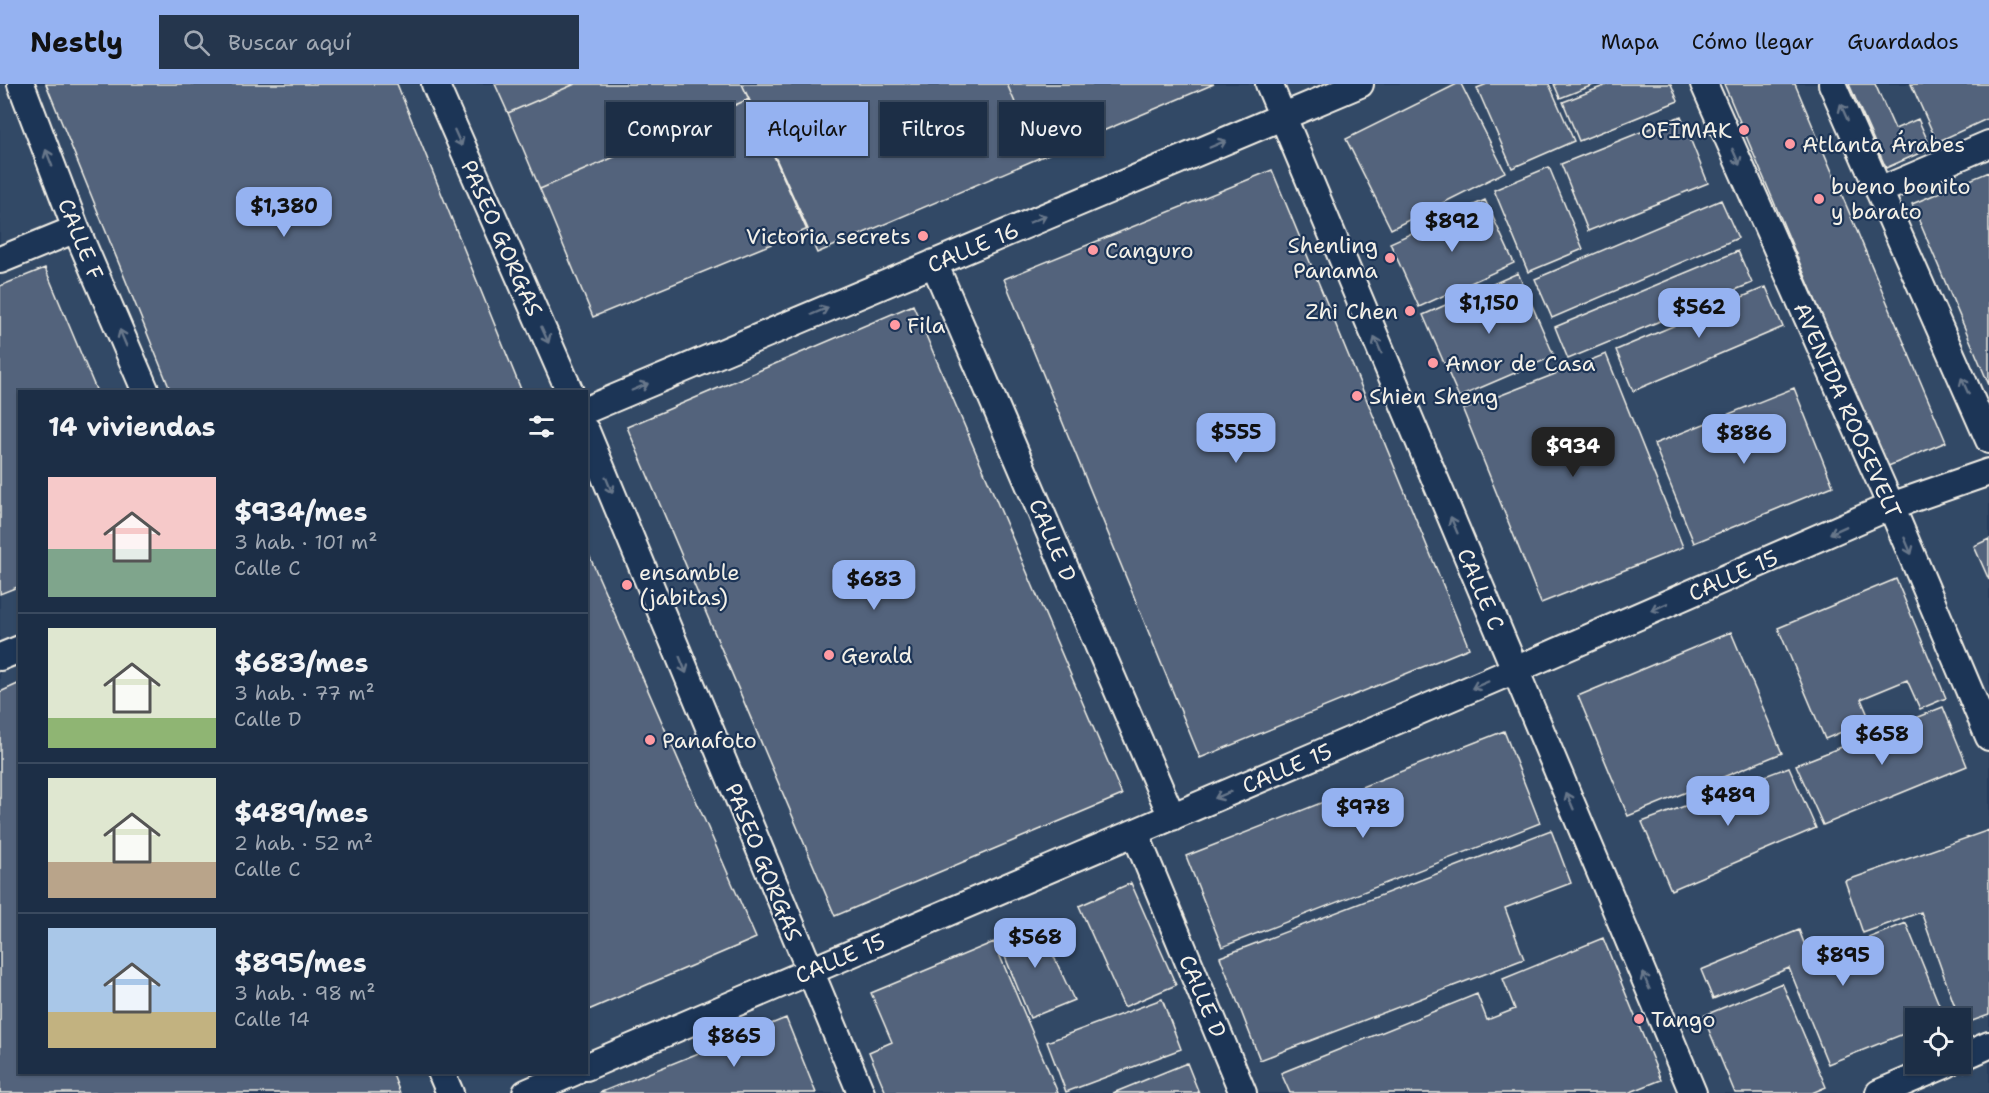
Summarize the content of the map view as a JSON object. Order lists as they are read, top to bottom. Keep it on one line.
{"streets":{"street":["PASEO GORGAS","CALLE F","CALLE 16","AVENIDA ROOSEVELT","CALLE D","CALLE 15","CALLE C"]},"crossings":[["PASEO GORGAS","CALLE 15"],["CALLE 16","CALLE D"],["CALLE 16","CALLE C"],["AVENIDA ROOSEVELT","CALLE 15"],["CALLE D","CALLE 15"],["CALLE 15","CALLE C"]],"one_way":["PASEO GORGAS","CALLE F","CALLE 16","CALLE 15","CALLE C"],"places":["OFIMAK","Atlanta Árabes","bueno bonito y barato","Victoria secrets","Canguro","Shenling Panama","Zhi Chen","Fila","Amor de Casa","Shien Sheng","ensamble (jabitas)","Gerald","Panafoto","Tango"],"page":{"header":"Nestly","search":"Buscar aquí","nav":["Mapa","Cómo llegar","Guardados"],"chip":["Comprar","Alquilar","Filtros","Nuevo"],"price":["$1,380","$892","$1,150","$562","$555","$886","$934","$683","$658","$489","$978","$568","$895","$865"],"heading":"14 viviendas","list":[{"name":"$934/mes","note":"3 hab. · 101 m² · Calle C"},{"name":"$683/mes","note":"3 hab. · 77 m² · Calle D"},{"name":"$489/mes","note":"2 hab. · 52 m² · Calle C"},{"name":"$895/mes","note":"3 hab. · 98 m² · Calle 14"}]}}
